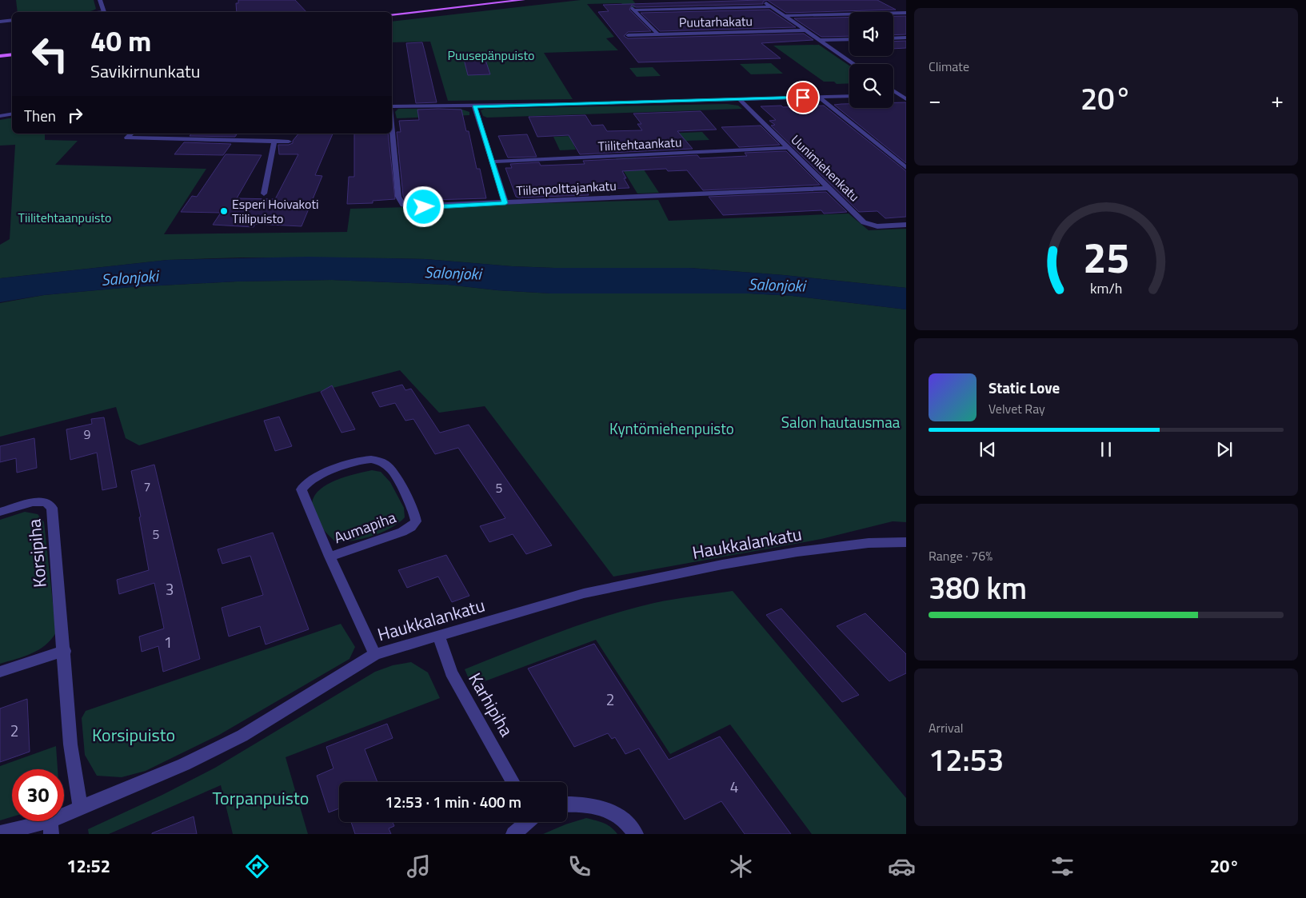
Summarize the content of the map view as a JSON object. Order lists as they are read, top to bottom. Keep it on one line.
{"streets":{"street":["Puutarhakatu","Tiilitehtaankatu","Uunimiehenkatu","Tiilenpolttajankatu","Aumapiha","Haukkalankatu","Korsipiha","Karhipiha"]},"crossings":[["Tiilitehtaankatu","Uunimiehenkatu"],["Uunimiehenkatu","Tiilenpolttajankatu"],["Aumapiha","Haukkalankatu"],["Haukkalankatu","Korsipiha"],["Haukkalankatu","Karhipiha"]],"water":["Salonjoki"],"parks":["Puusepänpuisto","Tiilitehtaanpuisto","Salon hautausmaa","Kyntömiehenpuisto","Korsipuisto","Torpanpuisto"],"places":["Esperi Hoivakoti Tiilipuisto"],"house_numbers":["9","7","5","5","3","1","2","2","4"],"page":{"tile":["Climate",["Range · 76%","380 km"],["Arrival","12:53"]],"turn":["40 m","Savikirnunkatu"],"heat":["−","20°","+"],"then":"Then","song":["Static Love","Velvet Ray"],"limit":"30","trip":"12:53 · 1 min · 400 m","tabs":["12:52","20°"],"gauge":["25","km/h"]}}
